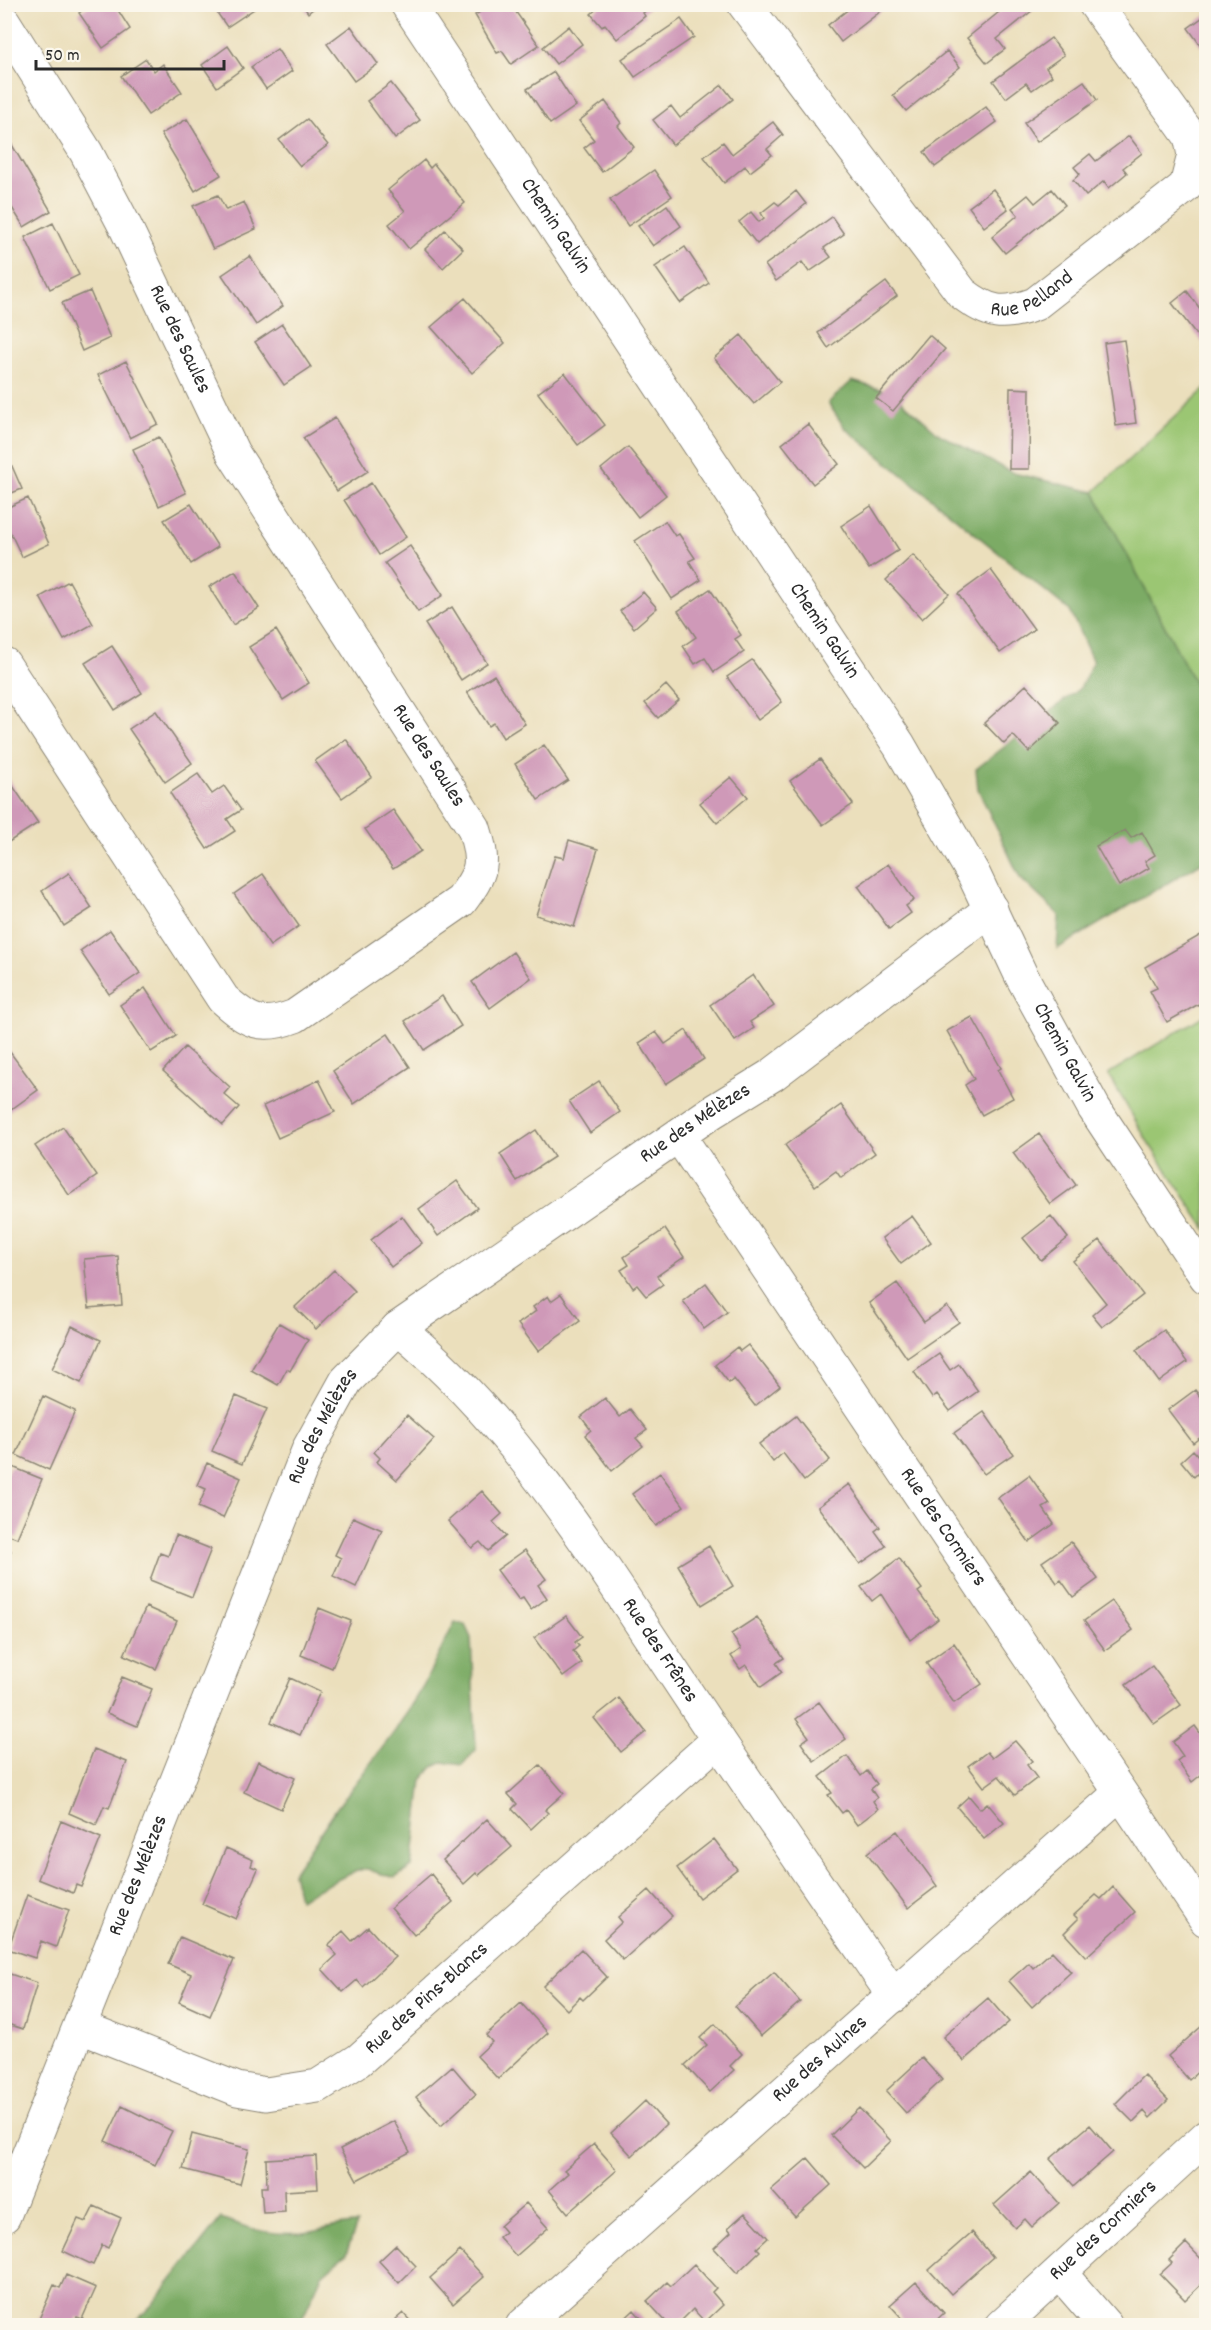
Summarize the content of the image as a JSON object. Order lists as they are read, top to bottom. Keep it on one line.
{"streets":{"street":["Chemin Galvin","Rue Pelland","Rue des Saules","Rue des Mélèzes","Rue des Cormiers","Rue des Frênes","Rue des Pins-Blancs","Rue des Aulnes"]},"crossings":[["Chemin Galvin","Rue des Mélèzes"],["Rue des Mélèzes","Rue des Cormiers"],["Rue des Mélèzes","Rue des Frênes"],["Rue des Mélèzes","Rue des Pins-Blancs"],["Rue des Cormiers","Rue des Aulnes"],["Rue des Frênes","Rue des Pins-Blancs"],["Rue des Frênes","Rue des Aulnes"]],"scale_bar":"50 m"}
